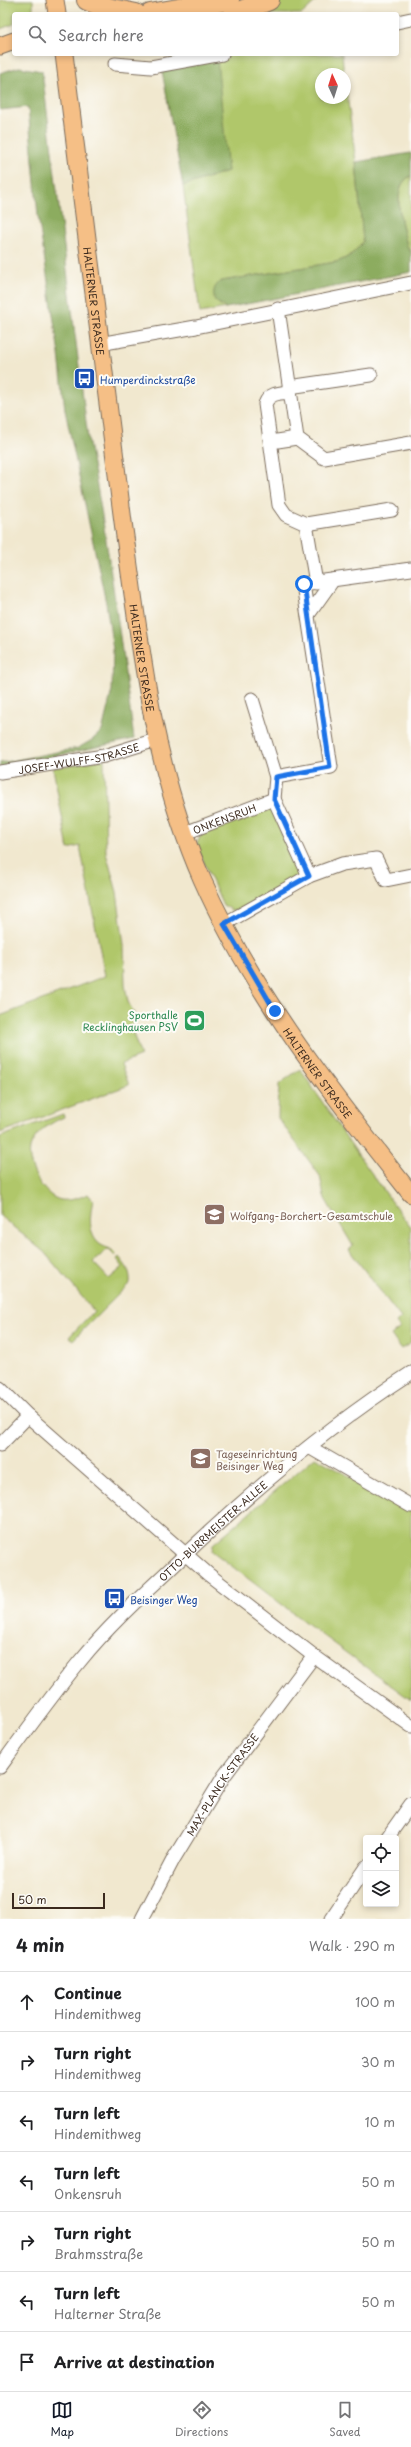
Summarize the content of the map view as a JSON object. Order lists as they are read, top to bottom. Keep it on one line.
{"streets":{"main road":["HALTERNER STRASSE"],"street":["JOSEF-WULFF-STRASSE","ONKENSRUH","OTTO-BURRMEISTER-ALLEE","MAX-PLANCK-STRASSE"]},"crossings":[["HALTERNER STRASSE","JOSEF-WULFF-STRASSE"],["HALTERNER STRASSE","ONKENSRUH"]],"places":{"bus stop":["Humperdinckstraße","Beisinger Weg"],"sports":["Sporthalle Recklinghausen PSV"],"school or university":["Wolfgang-Borchert-Gesamtschule","Tageseinrichtung Beisinger Weg"]},"scale_bar":"50 m","north":"top","page":{"search":"Search here","scale":"50 m","heading":["4 min","Walk · 290 m"],"list":[["Continue","Hindemithweg","100 m"],["Turn right","Hindemithweg","30 m"],["Turn left","Hindemithweg","10 m"],["Turn left","Onkensruh","50 m"],["Turn right","Brahmsstraße","50 m"],["Turn left","Halterner Straße","50 m"],"Arrive at destination"],"nav":["Map","Directions","Saved"]}}
